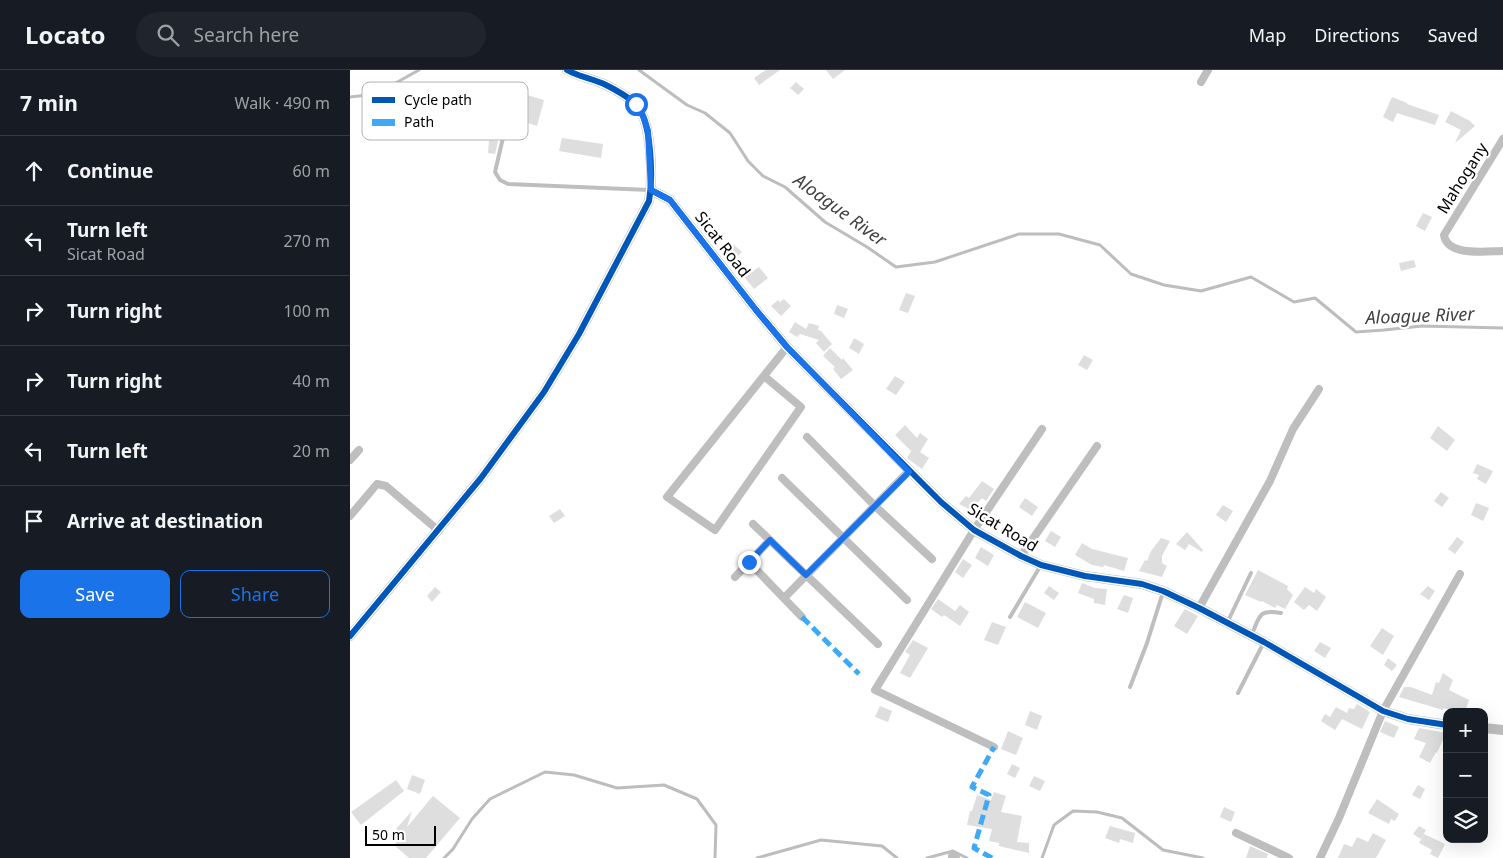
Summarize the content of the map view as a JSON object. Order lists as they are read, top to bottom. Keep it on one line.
{"streets":{"street":["Mahogany","Sicat Road"]},"water":["Aloague River"],"legend":["Cycle path","Path"],"scale_bar":"50 m","page":{"header":"Locato","search":"Search here","nav":["Map","Directions","Saved"],"heading":["7 min","Walk · 490 m"],"list":[["Continue","60 m"],["Turn left","Sicat Road","270 m"],["Turn right","100 m"],["Turn right","40 m"],["Turn left","20 m"],"Arrive at destination"],"buttons":["Save","Share"],"map_buttons":["+","−"],"scale":"50 m"}}
